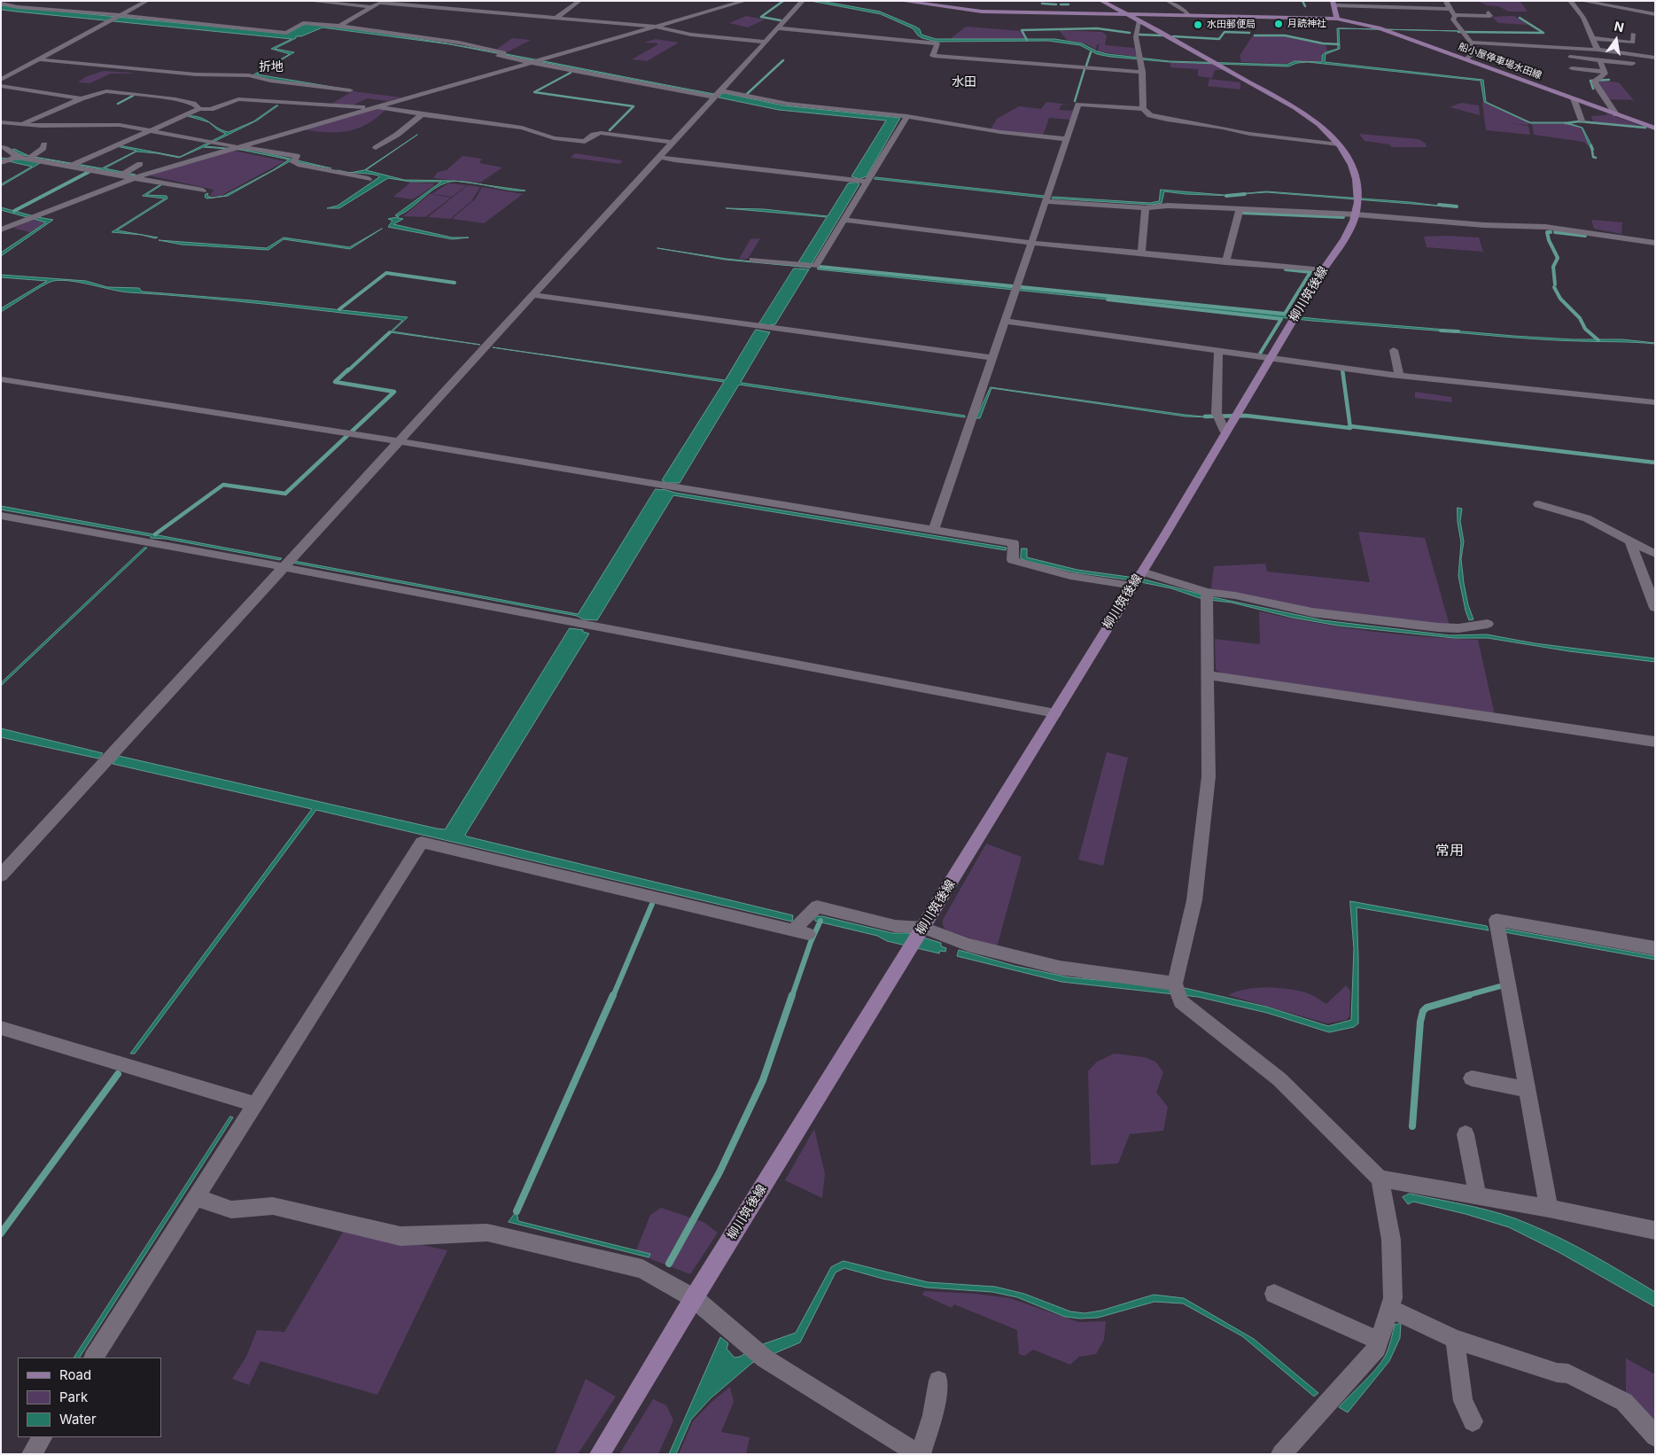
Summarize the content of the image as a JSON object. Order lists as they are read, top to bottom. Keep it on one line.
{"streets":{"main road":["船小屋停車場水田線","柳川筑後線"]},"districts":["折地","水田","常用"],"places":["月読神社","水田郵便局"],"legend":["Road","Park","Water"],"north":"top"}
